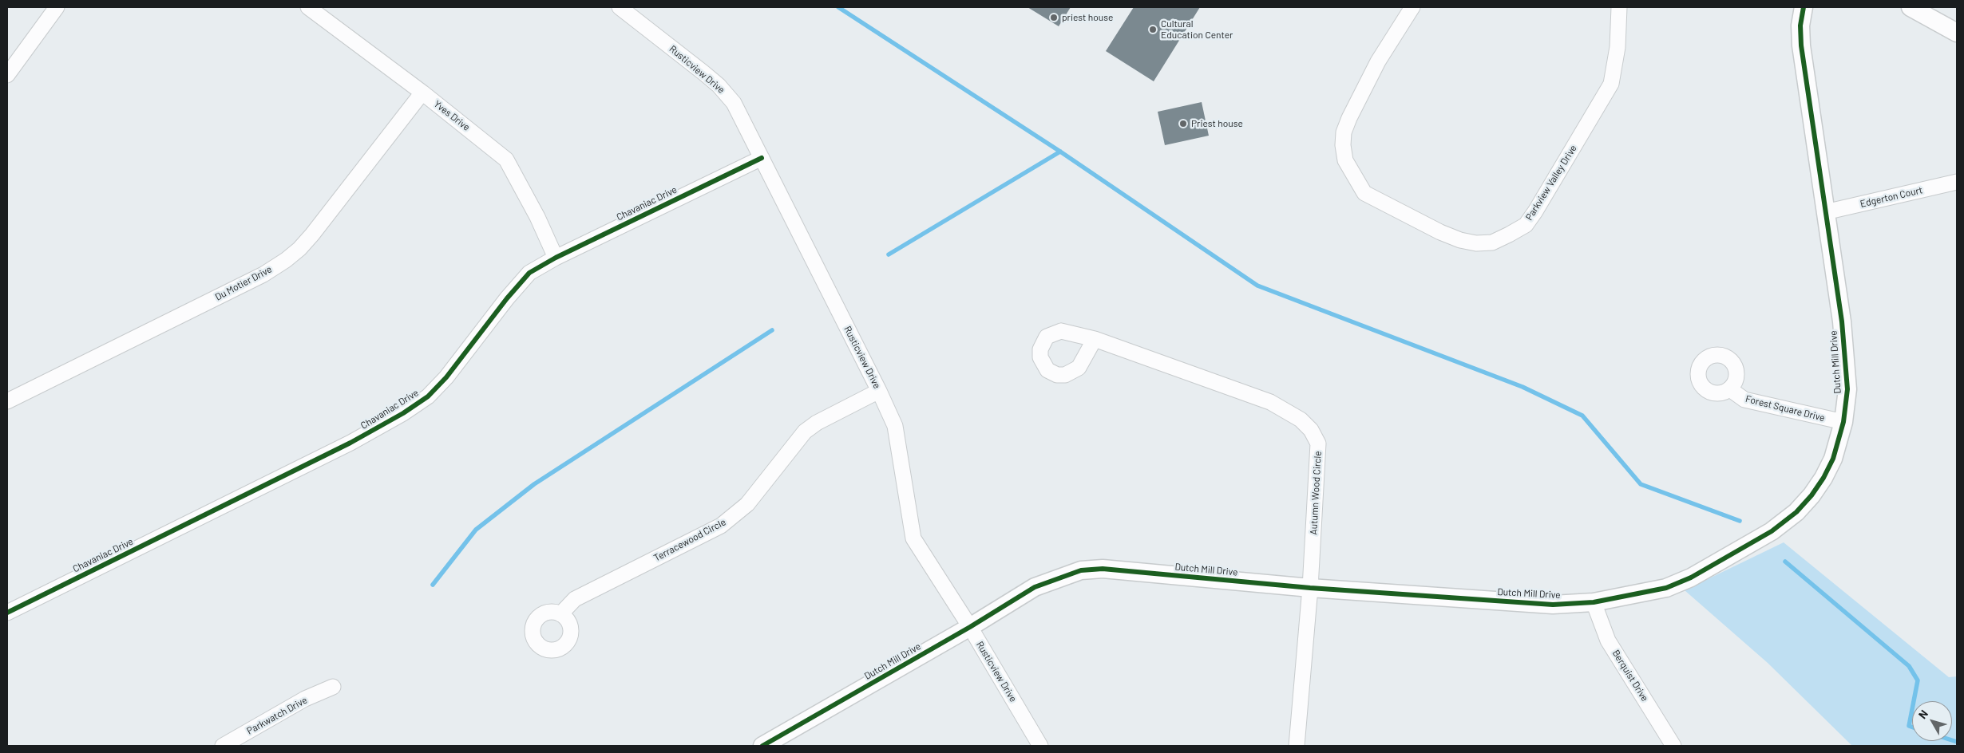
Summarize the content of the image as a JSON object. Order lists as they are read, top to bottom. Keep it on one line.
{"streets":{"street":["Rusticview Drive","Yves Drive","Parkview Valley Drive","Edgerton Court","Chavaniac Drive","Du Motier Drive","Dutch Mill Drive","Forest Square Drive","Autumn Wood Circle","Terracewood Circle","Berquist Drive","Parkwatch Drive"]},"crossings":[["Rusticview Drive","Chavaniac Drive"],["Rusticview Drive","Dutch Mill Drive"],["Rusticview Drive","Terracewood Circle"],["Yves Drive","Chavaniac Drive"],["Yves Drive","Du Motier Drive"],["Edgerton Court","Dutch Mill Drive"],["Dutch Mill Drive","Forest Square Drive"],["Dutch Mill Drive","Autumn Wood Circle"],["Dutch Mill Drive","Berquist Drive"]],"places":["priest house","Cultural Education Center","Priest house"],"north":"top left"}
